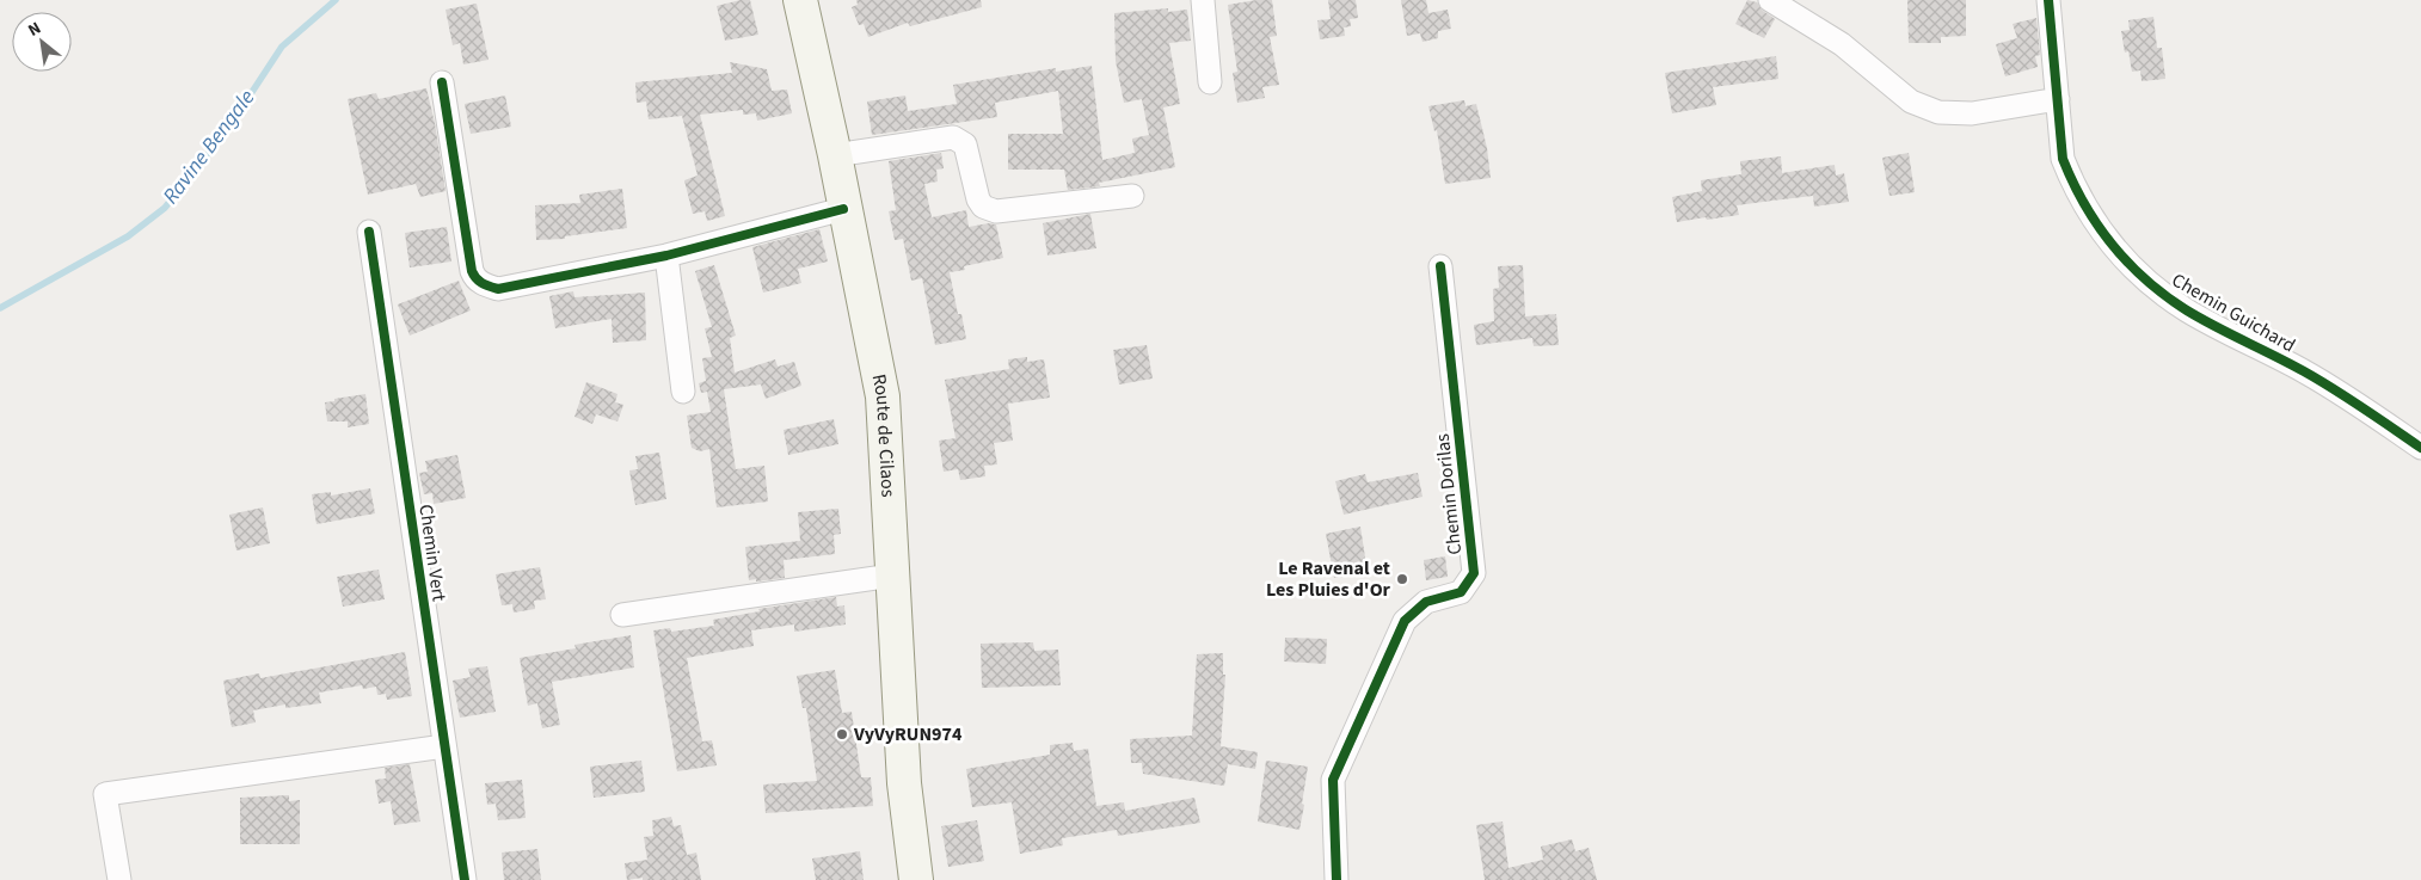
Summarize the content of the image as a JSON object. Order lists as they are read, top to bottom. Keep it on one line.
{"streets":{"main road":["Route de Cilaos"],"street":["Chemin Guichard","Chemin Dorilas","Chemin Vert"]},"water":["Ravine Bengale"],"places":["Le Ravenal et Les Pluies d'Or","VyVyRUN974"],"north":"top left"}
